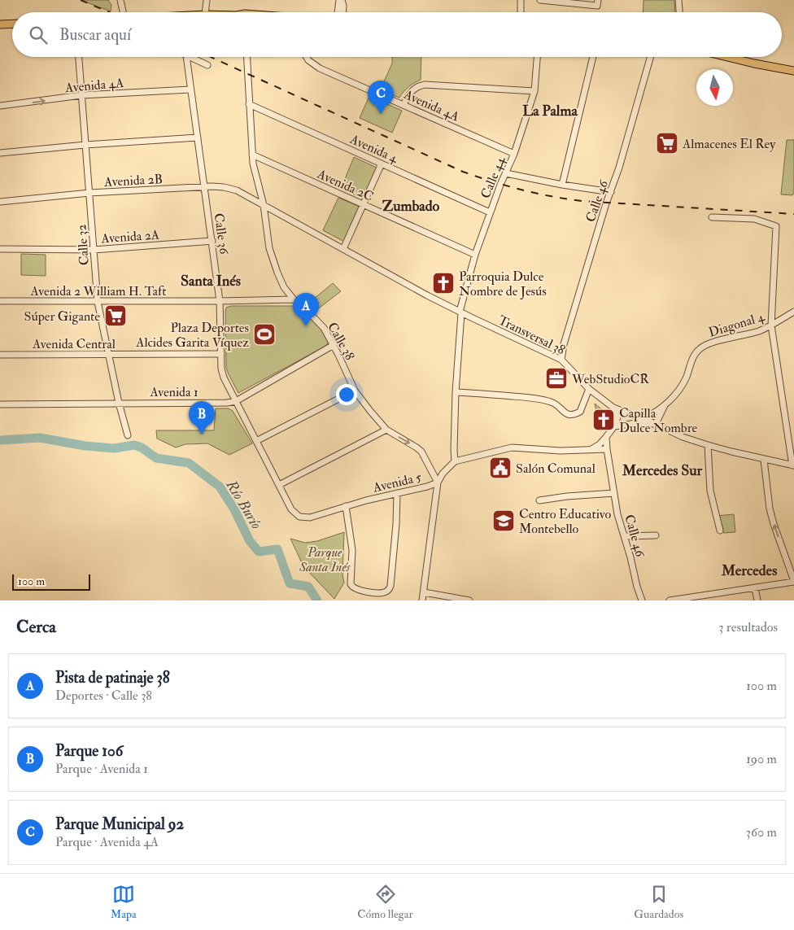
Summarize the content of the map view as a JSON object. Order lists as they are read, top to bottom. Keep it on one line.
{"streets":{"street":["Avenida 4A","Avenida 4","Calle 44","Avenida 2B","Avenida 2C","Calle 46","Calle 36","Avenida 2A","Calle 32","Avenida 2 William H. Taft","Diagonal 4","Transversal 38","Calle 38","Avenida Central","Avenida 1","Avenida 5"]},"crossings":[["Avenida 4A","Calle 44"],["Avenida 4A","Calle 36"],["Avenida 4A","Calle 32"],["Avenida 4","Calle 44"],["Avenida 4","Calle 38"],["Calle 44","Avenida 2C"],["Calle 44","Transversal 38"],["Calle 44","Avenida 5"],["Avenida 2B","Calle 36"],["Avenida 2B","Calle 32"],["Avenida 2B","Transversal 38"],["Avenida 2B","Calle 38"],["Avenida 2C","Calle 38"],["Calle 46","Transversal 38"],["Calle 36","Avenida 2A"],["Calle 36","Avenida 2 William H. Taft"],["Calle 36","Avenida Central"],["Calle 36","Avenida 1"],["Calle 36","Avenida 5"],["Avenida 2A","Calle 32"],["Calle 32","Avenida 2 William H. Taft"],["Calle 32","Avenida Central"],["Calle 32","Avenida 1"],["Avenida 2 William H. Taft","Calle 38"],["Diagonal 4","Transversal 38"],["Transversal 38","Calle 38"],["Calle 38","Avenida 1"],["Calle 38","Avenida 5"]],"districts":["La Palma","Zumbado","Santa Inés","Mercedes Sur","Mercedes"],"water":["Río Burío"],"parks":["Parque Santa Inés"],"places":{"supermarket":["Almacenes El Rey","Súper Gigante"],"church":["Parroquia Dulce Nombre de Jesús","Capilla Dulce Nombre"],"sports":["Plaza Deportes Alcides Garita Víquez"],"office":["WebStudioCR"],"public building":["Salón Comunal"],"school or university":["Centro Educativo Montebello"]},"scale_bar":"100 m","north":"bottom","page":{"search":"Buscar aquí","pins":["C","A","B"],"scale":"100 m","heading":["Cerca","3 resultados"],"list":[{"mark":"A","name":"Pista de patinaje 38","note":"Deportes · Calle 38","value":"100 m"},{"mark":"B","name":"Parque 106","note":"Parque · Avenida 1","value":"190 m"},{"mark":"C","name":"Parque Municipal 92","note":"Parque · Avenida 4A","value":"360 m"}],"nav":["Mapa","Cómo llegar","Guardados"]}}
